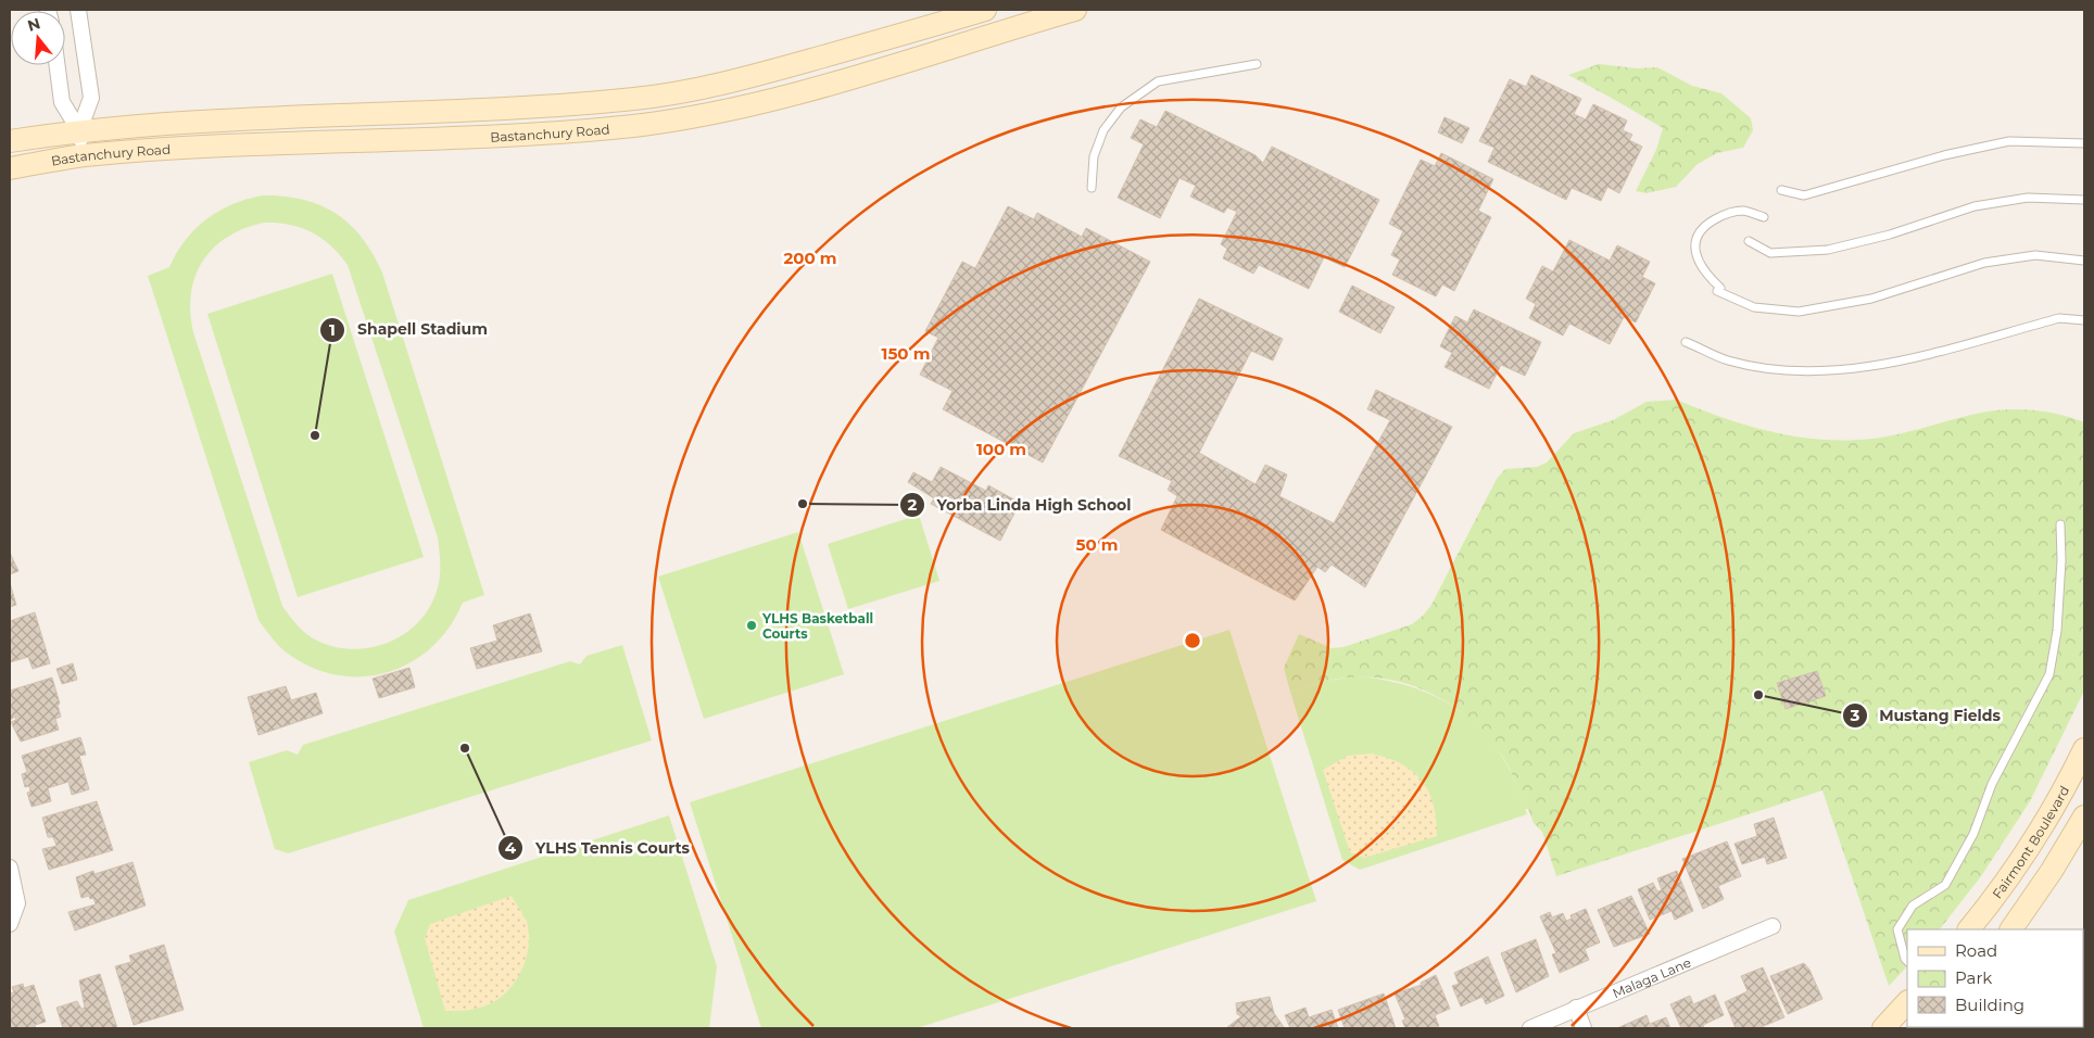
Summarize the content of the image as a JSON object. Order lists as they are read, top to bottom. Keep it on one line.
{"streets":{"main road":["Bastanchury Road","Fairmont Boulevard"],"street":["Malaga Lane"]},"places":["Shapell Stadium","Yorba Linda High School","YLHS Basketball Courts","Mustang Fields","YLHS Tennis Courts"],"legend":["Road","Park","Building"],"north":"top","rings":["200 m","150 m","100 m","50 m"]}
